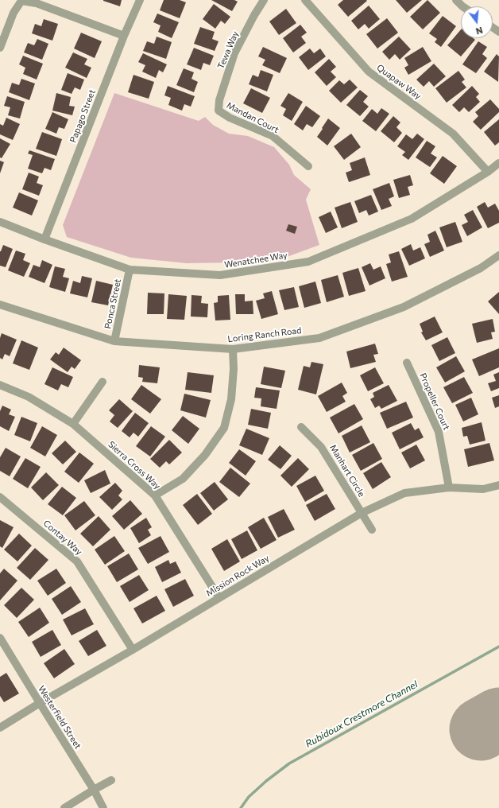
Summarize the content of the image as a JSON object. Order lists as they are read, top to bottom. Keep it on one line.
{"streets":{"street":["Tewa Way","Quapaw Way","Papago Street","Mandan Court","Wenatchee Way","Ponca Street","Loring Ranch Road","Propeller Court","Sierra Cross Way","Manhart Circle","Contay Way","Mission Rock Way","Westerfield Street"]},"crossings":[["Tewa Way","Mandan Court"],["Quapaw Way","Wenatchee Way"],["Papago Street","Wenatchee Way"],["Wenatchee Way","Ponca Street"],["Ponca Street","Loring Ranch Road"],["Propeller Court","Mission Rock Way"],["Sierra Cross Way","Mission Rock Way"],["Manhart Circle","Mission Rock Way"],["Contay Way","Mission Rock Way"],["Mission Rock Way","Westerfield Street"]],"water":["Rubidoux Crestmore Channel"],"north":"bottom"}
